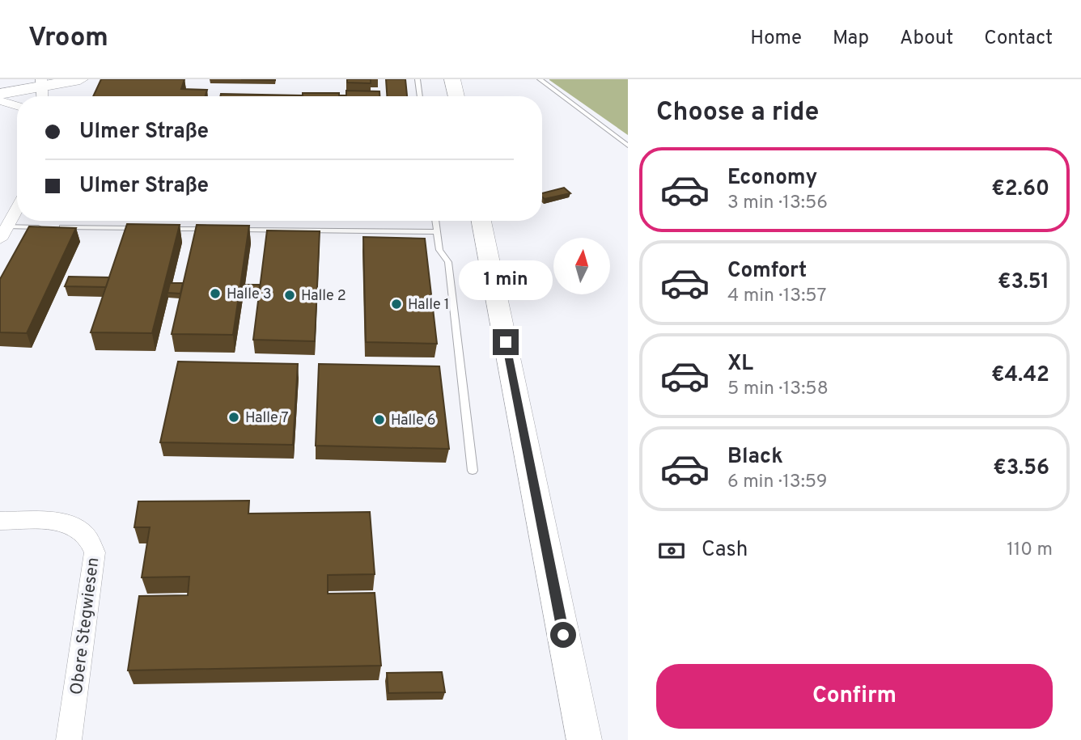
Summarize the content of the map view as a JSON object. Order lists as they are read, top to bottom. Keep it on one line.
{"streets":{"street":["Obere Stegwiesen"]},"places":["Halle 3","Halle 2","Halle 1","Halle 7","Halle 6"],"north":"top","page":{"header":"Vroom","nav":["Home","Map","About","Contact"],"heading":"Choose a ride","banner":["Ulmer Straße","Ulmer Straße"],"list":[{"name":"Economy","note":"3 min · 13:56","value":"€2.60"},{"name":"Comfort","note":"4 min · 13:57","value":"€3.51"},{"name":"XL","note":"5 min · 13:58","value":"€4.42"},{"name":"Black","note":"6 min · 13:59","value":"€3.56"}],"bubble":"1 min","pay":["Cash","110 m"],"buttons":"Confirm"}}
